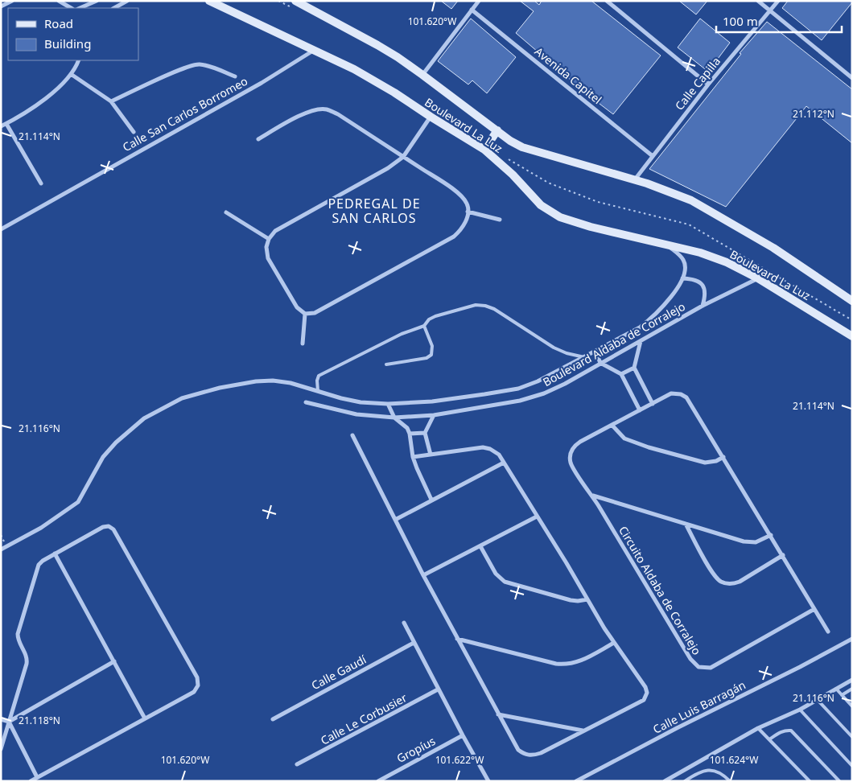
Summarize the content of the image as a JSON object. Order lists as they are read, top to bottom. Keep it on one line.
{"streets":{"main road":["Boulevard La Luz"],"street":["Avenida Capitel","Calle Capilla","Calle San Carlos Borromeo","Boulevard Aldaba de Corralejo","Circuito Aldaba de Corralejo","Calle Gaudí","Calle Luis Barragán","Calle Le Corbusier","Gropíus"]},"crossings":[["Avenida Capitel","Calle Capilla"],["Calle Capilla","Boulevard La Luz"],["Calle San Carlos Borromeo","Boulevard La Luz"],["Boulevard La Luz","Boulevard Aldaba de Corralejo"]],"districts":["PEDREGAL DE SAN CARLOS"],"legend":["Road","Building"],"scale_bar":"100 m","coordinates":["101.620°W","21.112°N","21.114°N","21.116°N","21.118°N","101.622°W","101.624°W"]}
